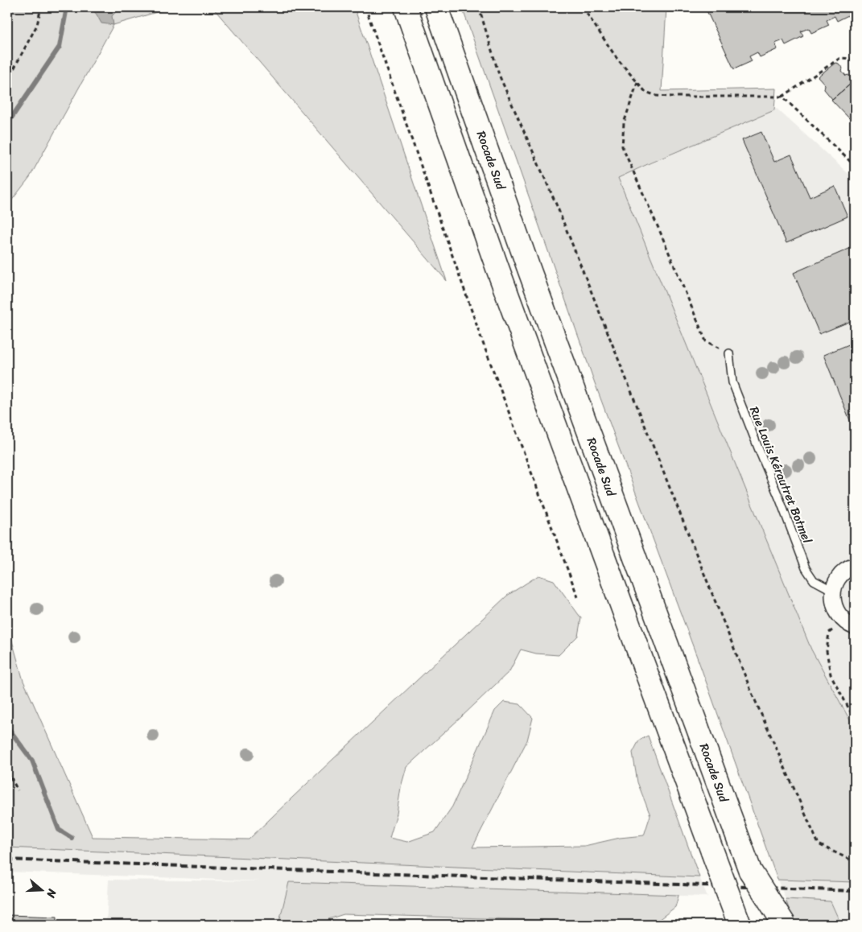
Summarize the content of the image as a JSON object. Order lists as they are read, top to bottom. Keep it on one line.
{"streets":{"highway":["Rocade Sud"],"lane":["Rue Louis Kérautret Botmel"]},"north":"right"}
